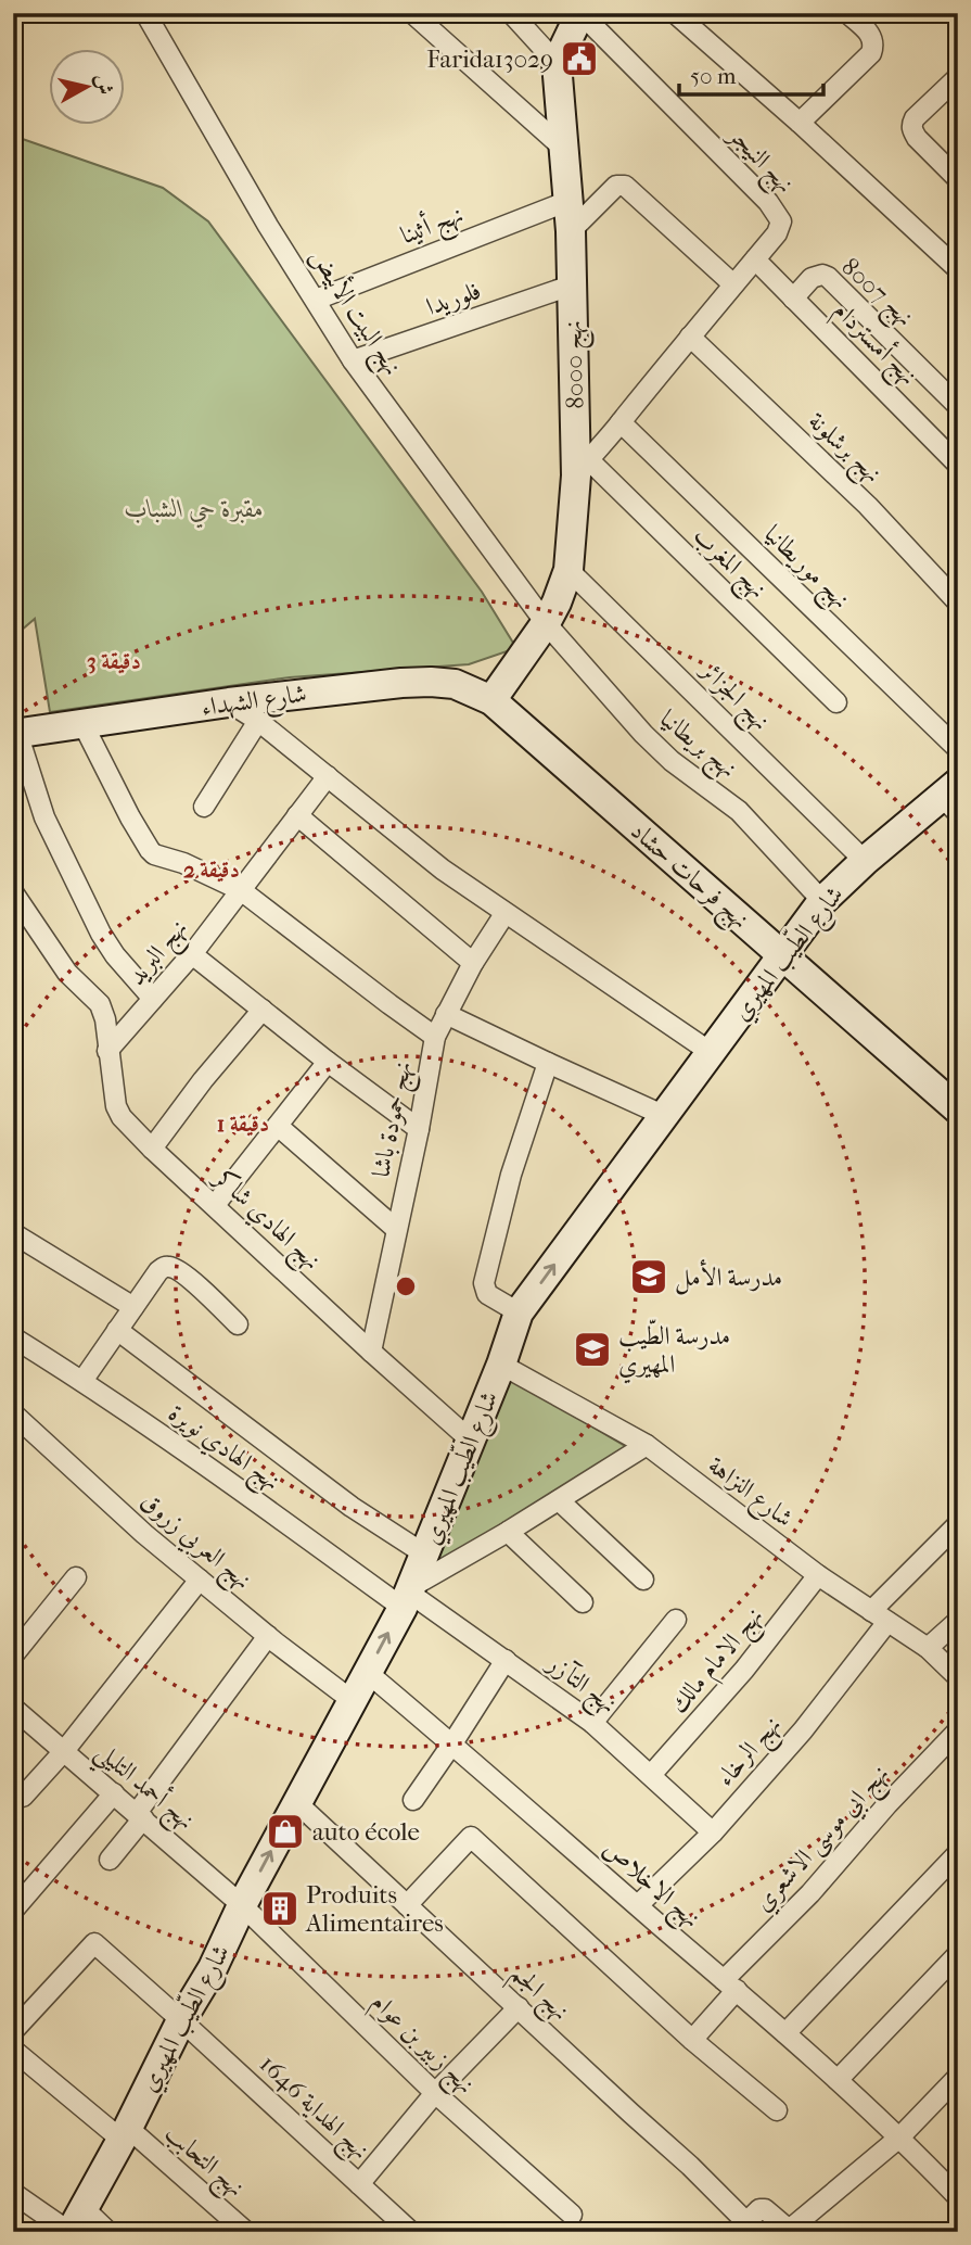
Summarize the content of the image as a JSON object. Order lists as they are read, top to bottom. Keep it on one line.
{"streets":{"street":["نهج النيجر","نهج أثينا","نهج 8007","فلوريدا","نهج البيت الأبيض","نهج أمستردام","نهج 8000","نهج برشلونة","نهج المغرب","نهج موريطانيا","نهج الجزائر","شارع الشهداء","نهج بريطانيا","نهج فرحات حشاد","نهج البريد","شارع الطّيب المهيري","نهج حمودة باشا","نهج الهادي شاكر","نهج الهادي نويرة","شارع النزاهة","نهج العربي زروق","نهج الامام مالك","نهج التآزر","نهج الرخاء","نهج أحمد التليلي","نهج ابي موسى الاشعري","نهج الاخلاص","نهج الجم","نهج زبير بن عوام","نهج الهداية 1646","نهج التحابب"]},"crossings":[["نهج النيجر","نهج أمستردام"],["نهج النيجر","نهج 8000"],["نهج النيجر","نهج برشلونة"],["نهج النيجر","نهج المغرب"],["نهج النيجر","نهج موريطانيا"],["نهج أثينا","نهج البيت الأبيض"],["نهج أثينا","نهج 8000"],["نهج 8007","نهج أمستردام"],["فلوريدا","نهج البيت الأبيض"],["فلوريدا","نهج 8000"],["نهج البيت الأبيض","نهج 8000"],["نهج البيت الأبيض","نهج بريطانيا"],["نهج 8000","نهج المغرب"],["نهج 8000","نهج الجزائر"],["نهج 8000","شارع الشهداء"],["نهج 8000","نهج بريطانيا"],["نهج 8000","نهج فرحات حشاد"],["نهج الجزائر","شارع الطّيب المهيري"],["شارع الشهداء","نهج فرحات حشاد"],["نهج بريطانيا","شارع الطّيب المهيري"],["نهج فرحات حشاد","شارع الطّيب المهيري"],["نهج البريد","نهج الهادي شاكر"],["شارع الطّيب المهيري","نهج الهادي شاكر"],["شارع الطّيب المهيري","نهج الهادي نويرة"],["شارع الطّيب المهيري","شارع النزاهة"],["شارع الطّيب المهيري","نهج العربي زروق"],["شارع الطّيب المهيري","نهج التآزر"],["شارع الطّيب المهيري","نهج أحمد التليلي"],["شارع الطّيب المهيري","نهج الاخلاص"],["شارع الطّيب المهيري","نهج الجم"],["شارع الطّيب المهيري","نهج زبير بن عوام"],["شارع الطّيب المهيري","نهج الهداية 1646"],["شارع الطّيب المهيري","نهج التحابب"],["نهج حمودة باشا","نهج الهادي شاكر"],["نهج الهادي نويرة","نهج التآزر"],["شارع النزاهة","نهج الامام مالك"],["شارع النزاهة","نهج الرخاء"],["نهج الامام مالك","نهج التآزر"],["نهج التآزر","نهج الرخاء"],["نهج الرخاء","نهج الاخلاص"],["نهج أحمد التليلي","نهج زبير بن عوام"],["نهج ابي موسى الاشعري","نهج الاخلاص"]],"parks":["مقبرة حي الشباب"],"places":{"public building":["Farida13029"],"school or university":["مدرسة الأمل","مدرسة الطّيب المهيري"],"shop":["auto école"],"building":["Produits Alimentaires"]},"scale_bar":"50 m","north":"right","rings":["3 دقيقة","2 دقيقة","1 دقيقة"]}
